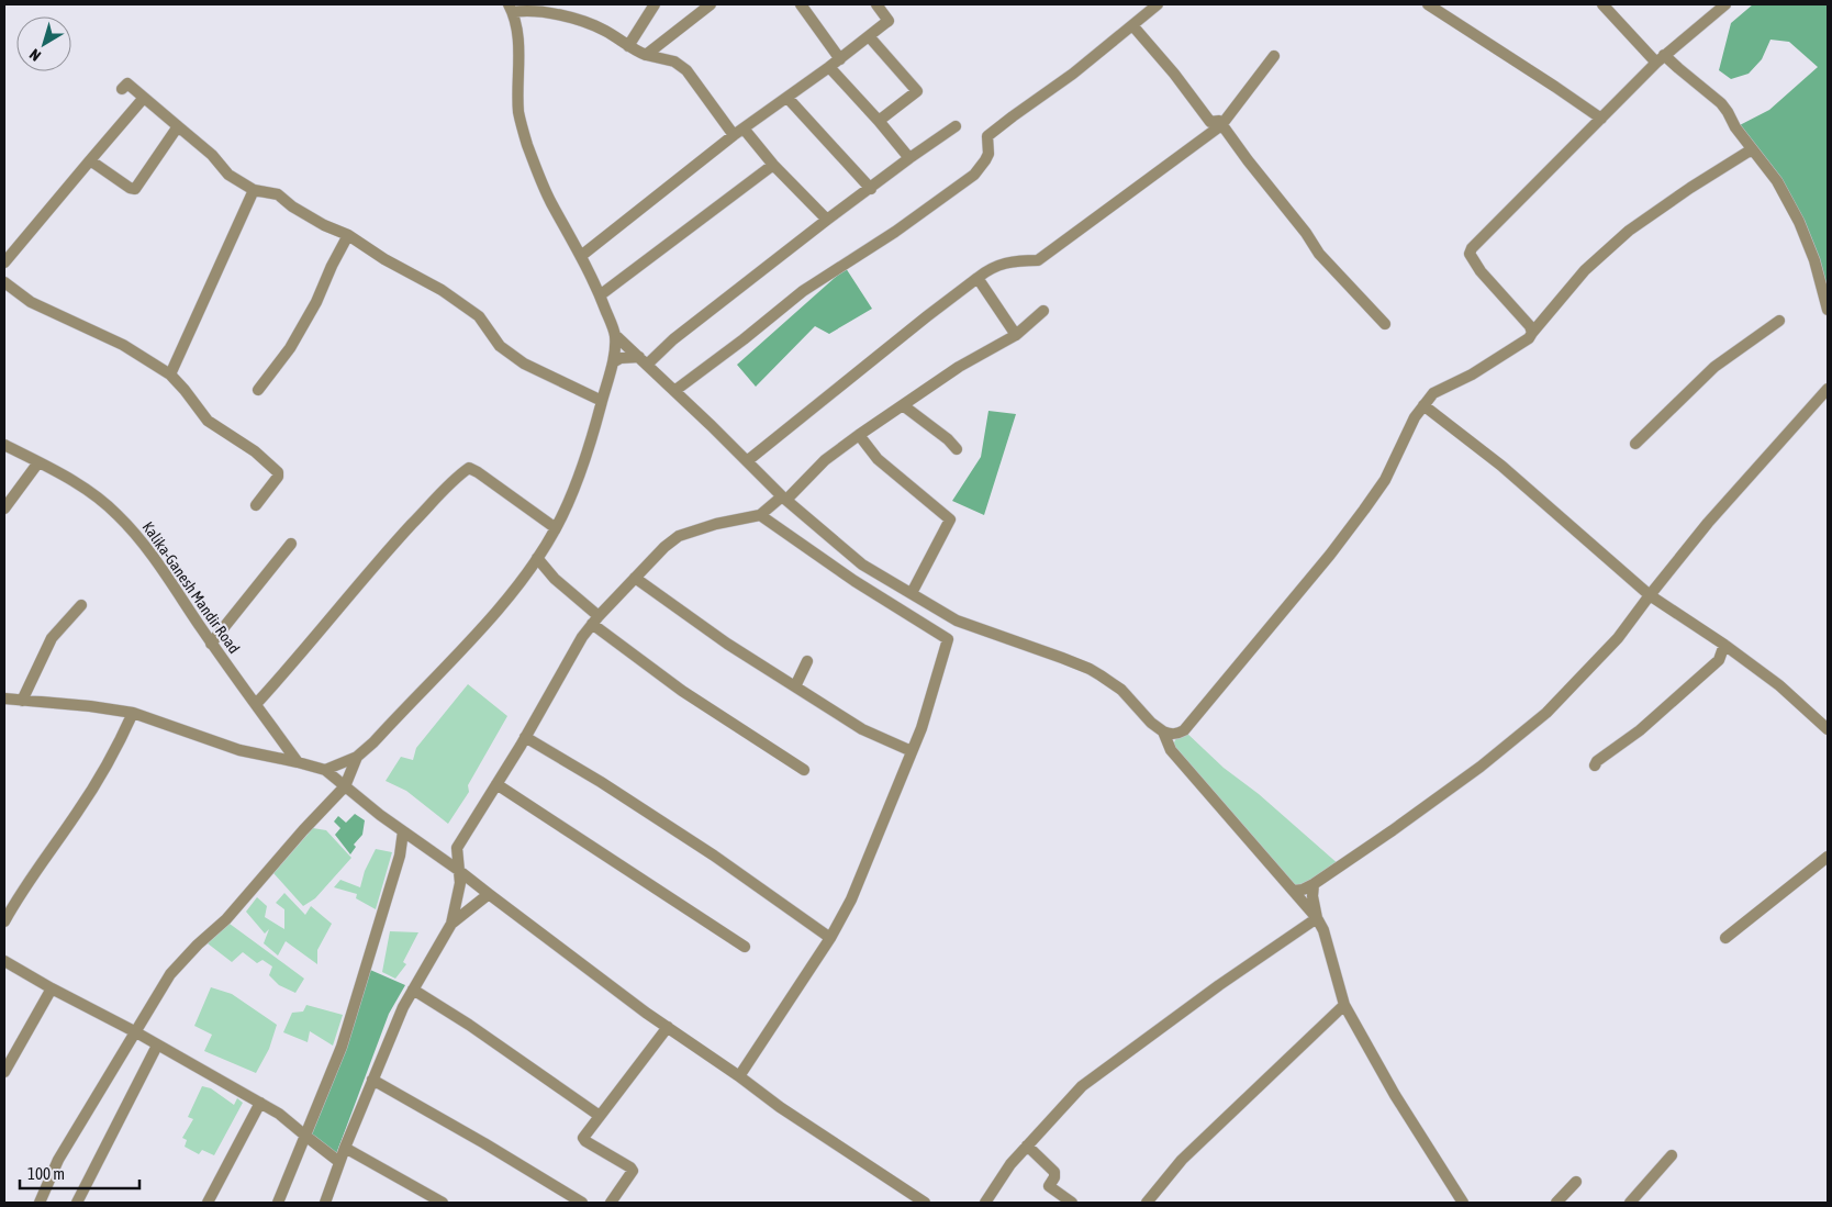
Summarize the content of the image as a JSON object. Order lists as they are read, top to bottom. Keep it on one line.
{"streets":{"street":["Kalika-Ganesh Mandir Road"]},"scale_bar":"100 m","north":"bottom left"}
